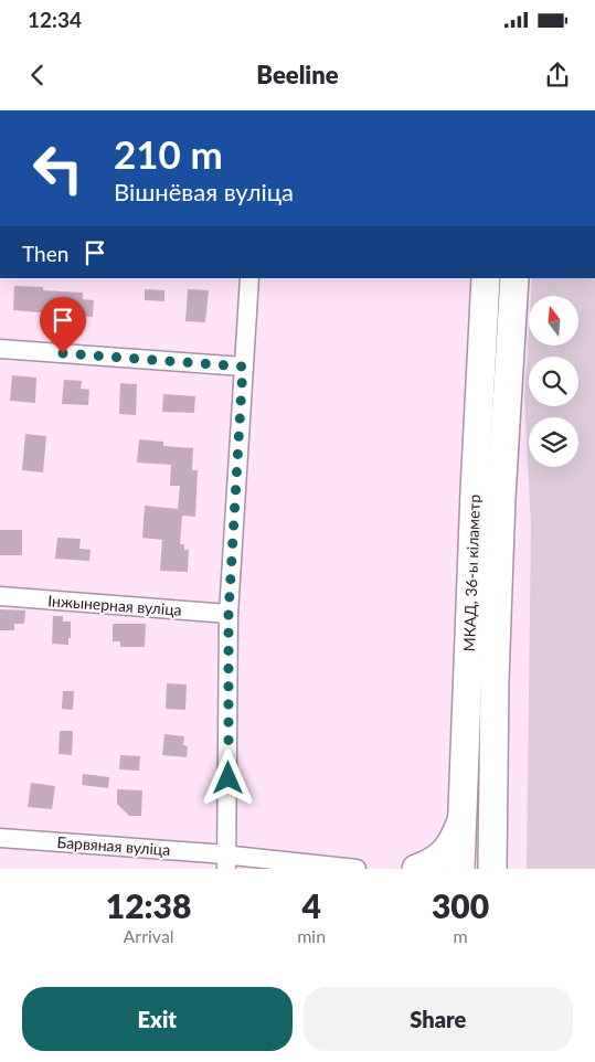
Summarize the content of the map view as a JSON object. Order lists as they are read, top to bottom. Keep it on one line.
{"streets":{"highway":["МКАД, 36-ы кіламетр"],"street":["Інжынерная вуліца","Барвяная вуліца"]},"north":"top","page":{"status":"12:34","header":"Beeline","turn":["210 m","Вішнёвая вуліца"],"then":"Then","eta":["12:38","Arrival","4","min","300","m"],"buttons":["Exit","Share"]}}
